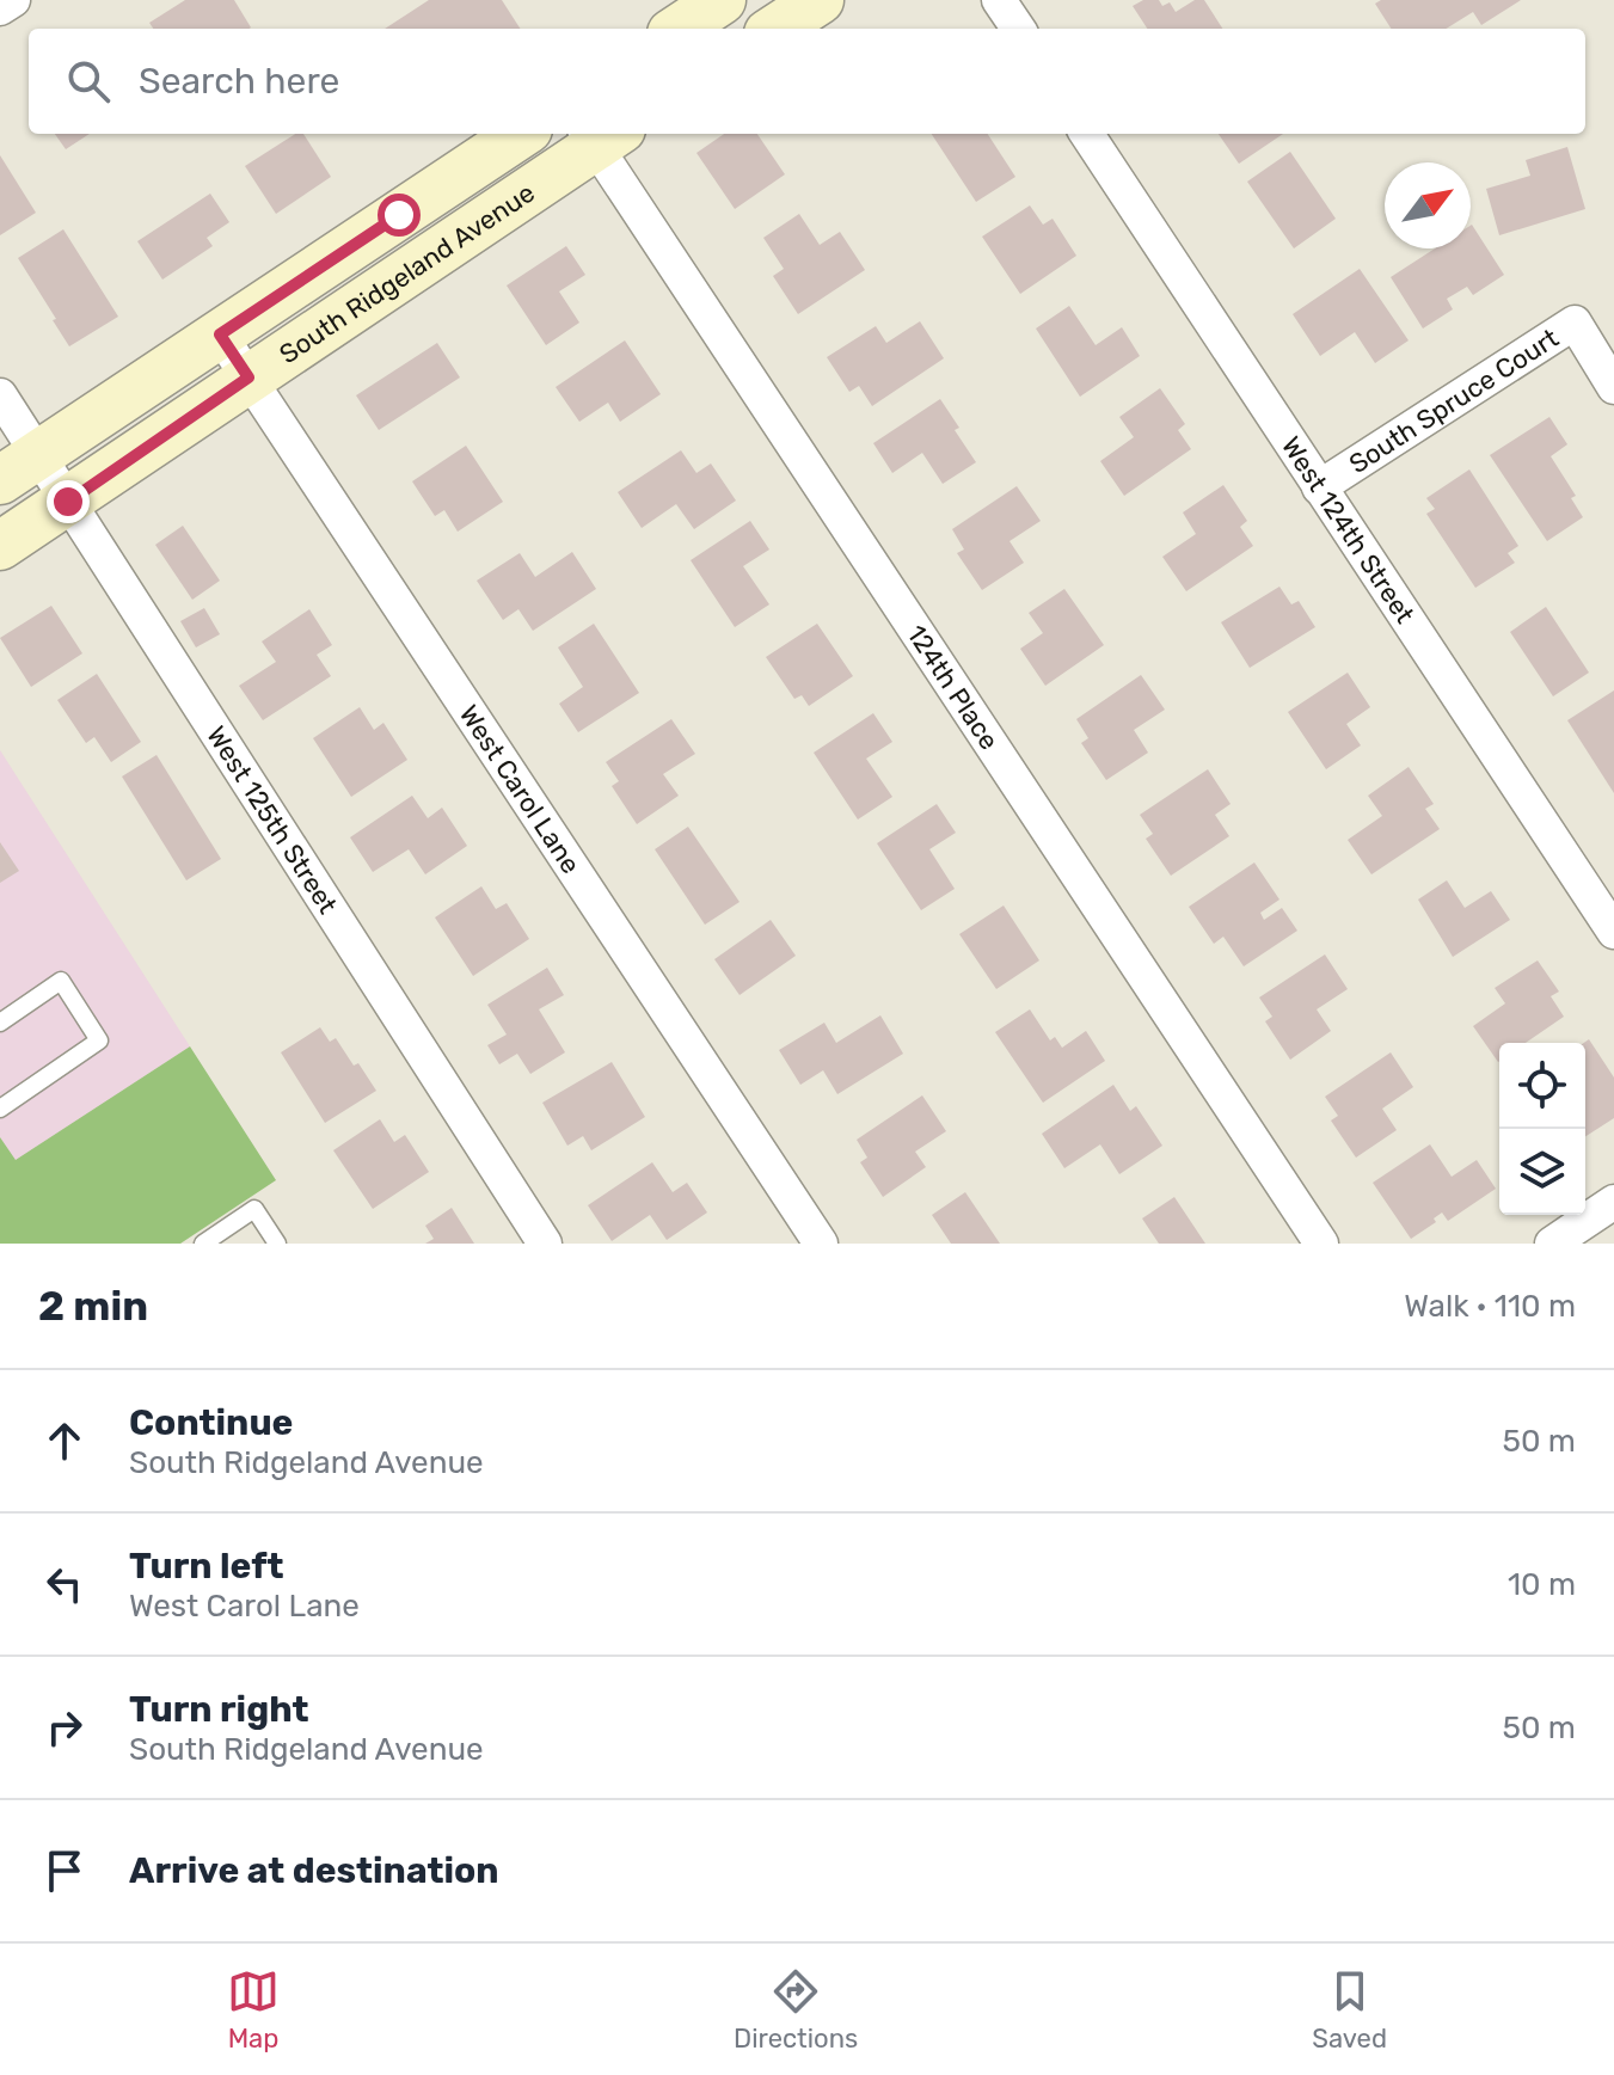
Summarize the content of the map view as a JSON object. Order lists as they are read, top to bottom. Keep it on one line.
{"streets":{"main road":["South Ridgeland Avenue"],"street":["South Spruce Court","West 124th Street","124th Place","West Carol Lane","West 125th Street"]},"crossings":[["South Ridgeland Avenue","124th Place"],["South Ridgeland Avenue","West Carol Lane"],["South Ridgeland Avenue","West 125th Street"],["South Spruce Court","West 124th Street"]],"north":"top right","page":{"search":"Search here","heading":["2 min","Walk · 110 m"],"list":[["Continue","South Ridgeland Avenue","50 m"],["Turn left","West Carol Lane","10 m"],["Turn right","South Ridgeland Avenue","50 m"],"Arrive at destination"],"nav":["Map","Directions","Saved"]}}
